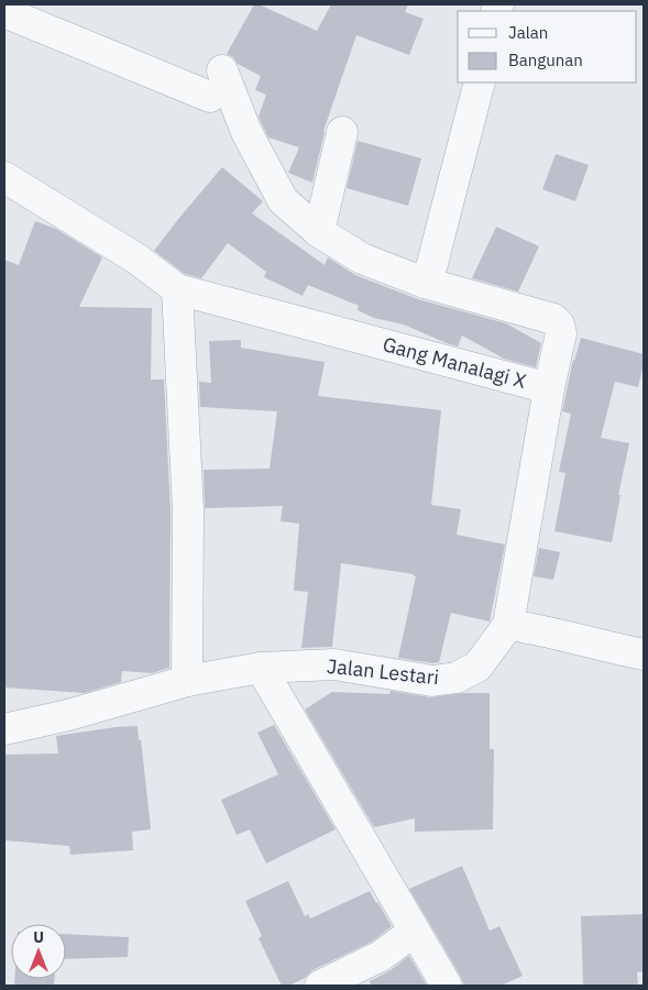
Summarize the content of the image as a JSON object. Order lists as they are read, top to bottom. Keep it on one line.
{"streets":{"street":["Gang Manalagi X","Jalan Lestari"]},"crossings":[["Gang Manalagi X","Jalan Lestari"]],"legend":["Jalan","Bangunan"],"north":"top"}
